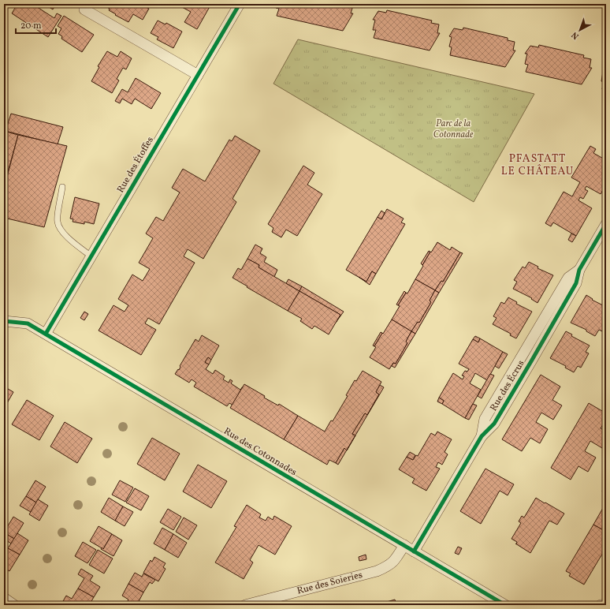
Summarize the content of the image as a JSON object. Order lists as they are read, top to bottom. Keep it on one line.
{"streets":{"street":["Rue des Étoffes","Rue des Écrus","Rue des Cotonnades","Rue des Soieries"]},"crossings":[["Rue des Étoffes","Rue des Cotonnades"],["Rue des Écrus","Rue des Cotonnades"],["Rue des Cotonnades","Rue des Soieries"]],"districts":["PFASTATT LE CHÂTEAU"],"parks":["Parc de la Cotonnade"],"scale_bar":"20 m","north":"bottom left"}
